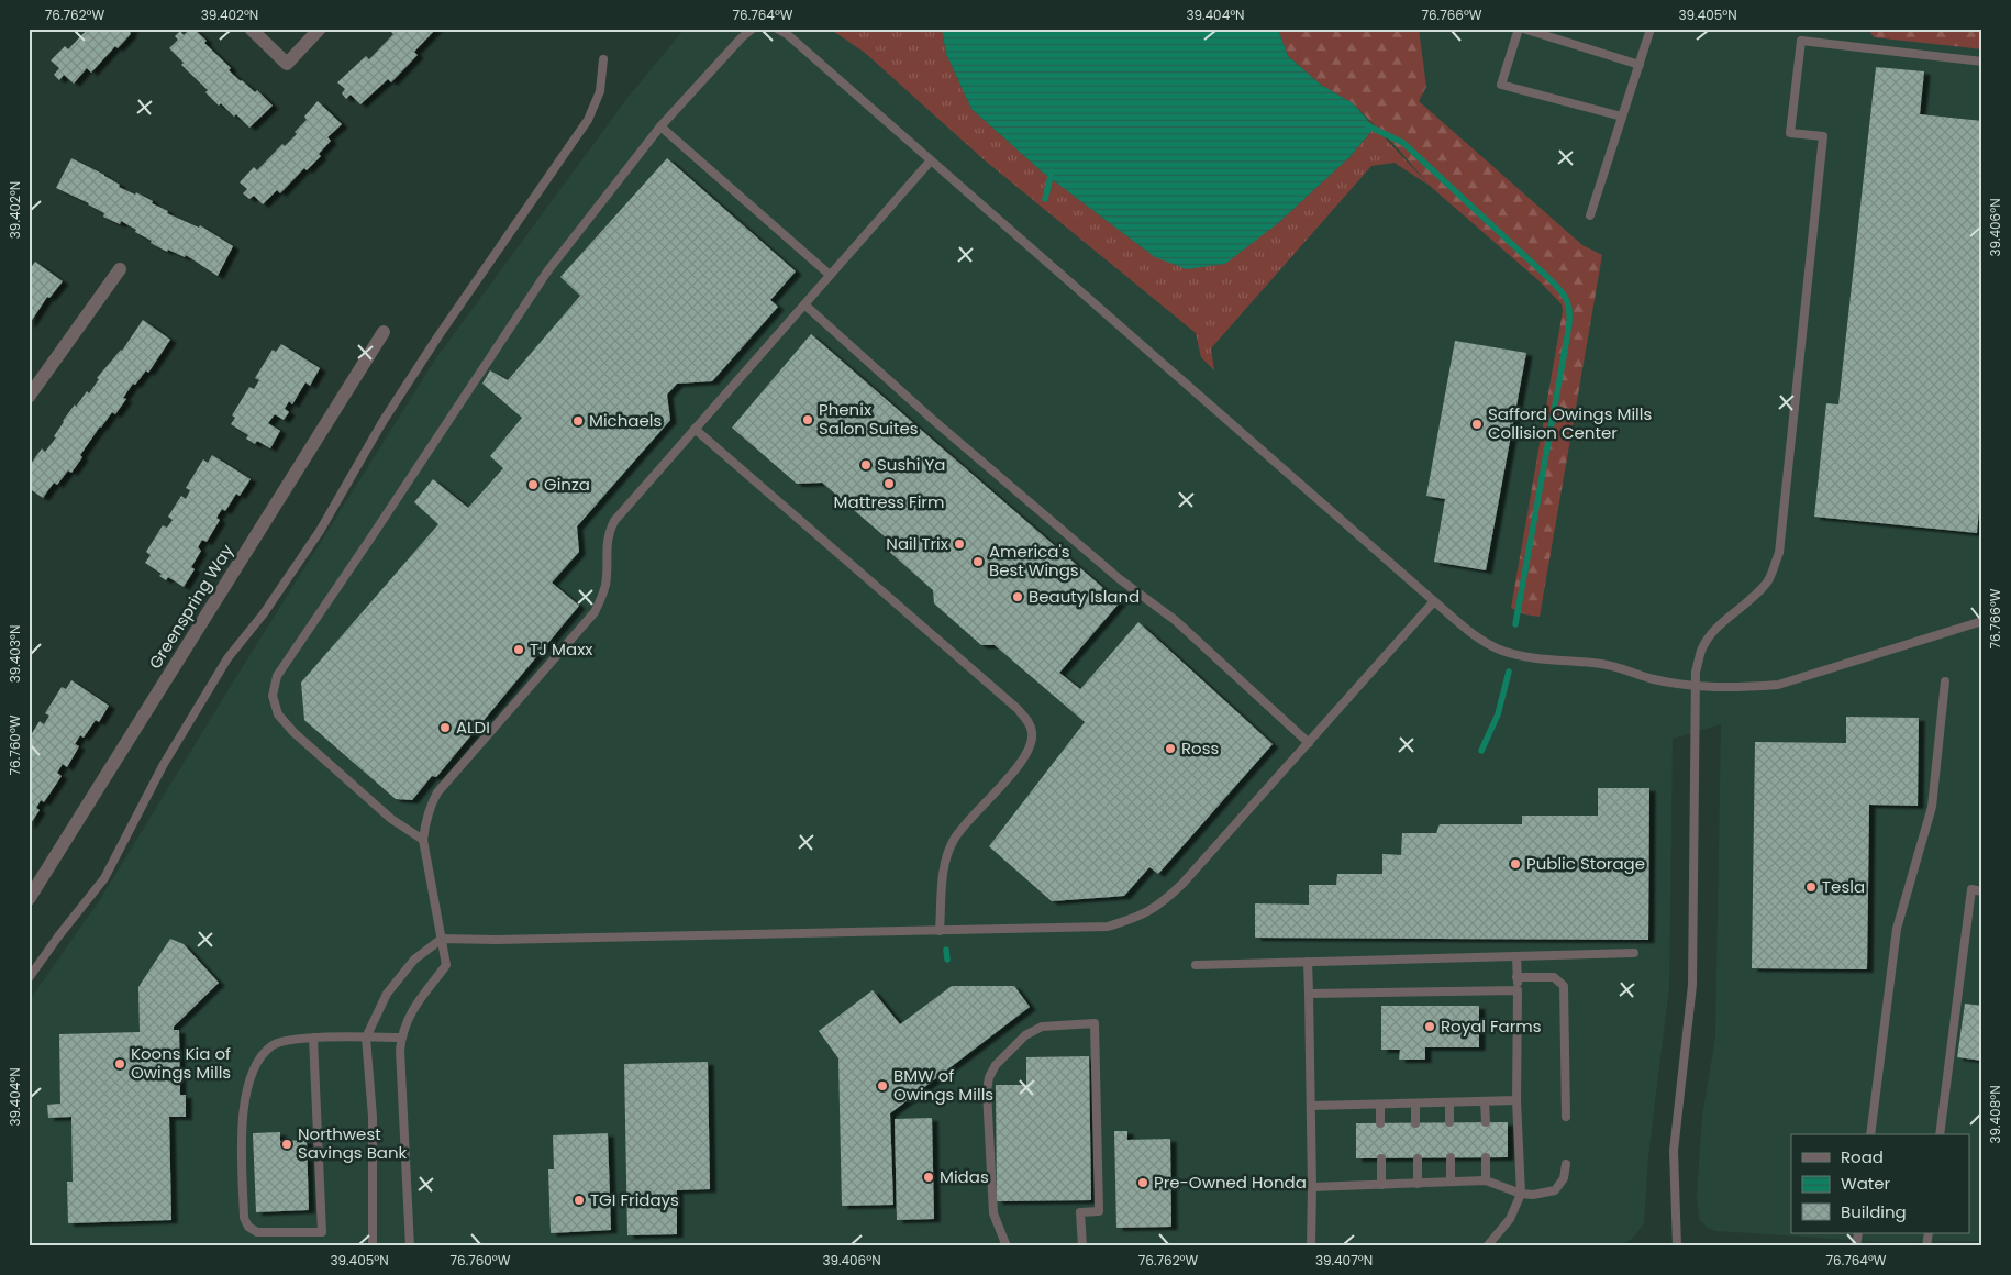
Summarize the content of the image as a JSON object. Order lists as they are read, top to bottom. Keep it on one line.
{"streets":{"street":["Greenspring Way"]},"places":["Phenix Salon Suites","Michaels","Safford Owings Mills Collision Center","Sushi Ya","Mattress Firm","Ginza","Nail Trix","America's Best Wings","Beauty Island","TJ Maxx","ALDI","Ross","Public Storage","Tesla","Royal Farms","Koons Kia of Owings Mills","BMW of Owings Mills","Northwest Savings Bank","Midas","Pre-Owned Honda","TGI Fridays"],"legend":["Road","Water","Building"],"coordinates":["76.762°W","39.402°N","76.764°W","39.404°N","76.766°W","39.405°N","39.406°N","39.403°N","76.760°W","39.408°N","39.407°N"]}
